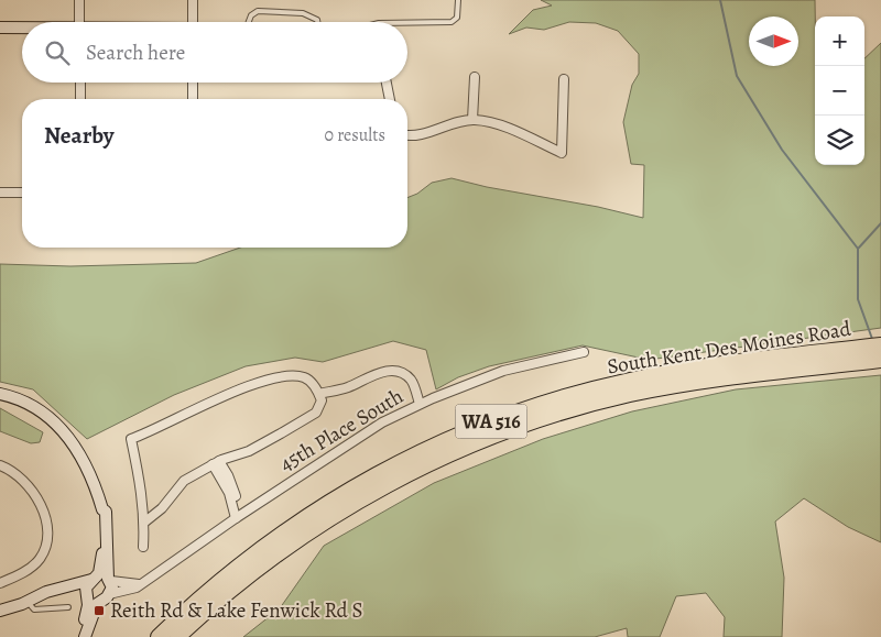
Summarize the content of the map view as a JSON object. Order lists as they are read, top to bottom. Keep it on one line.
{"streets":{"highway":["South Kent Des Moines Road","WA 516"],"street":["45th Place South"]},"places":{"transit":["Reith Rd & Lake Fenwick Rd S"]},"north":"right","page":{"map_buttons":["+","−"],"search":"Search here","heading":["Nearby","0 results"]}}
